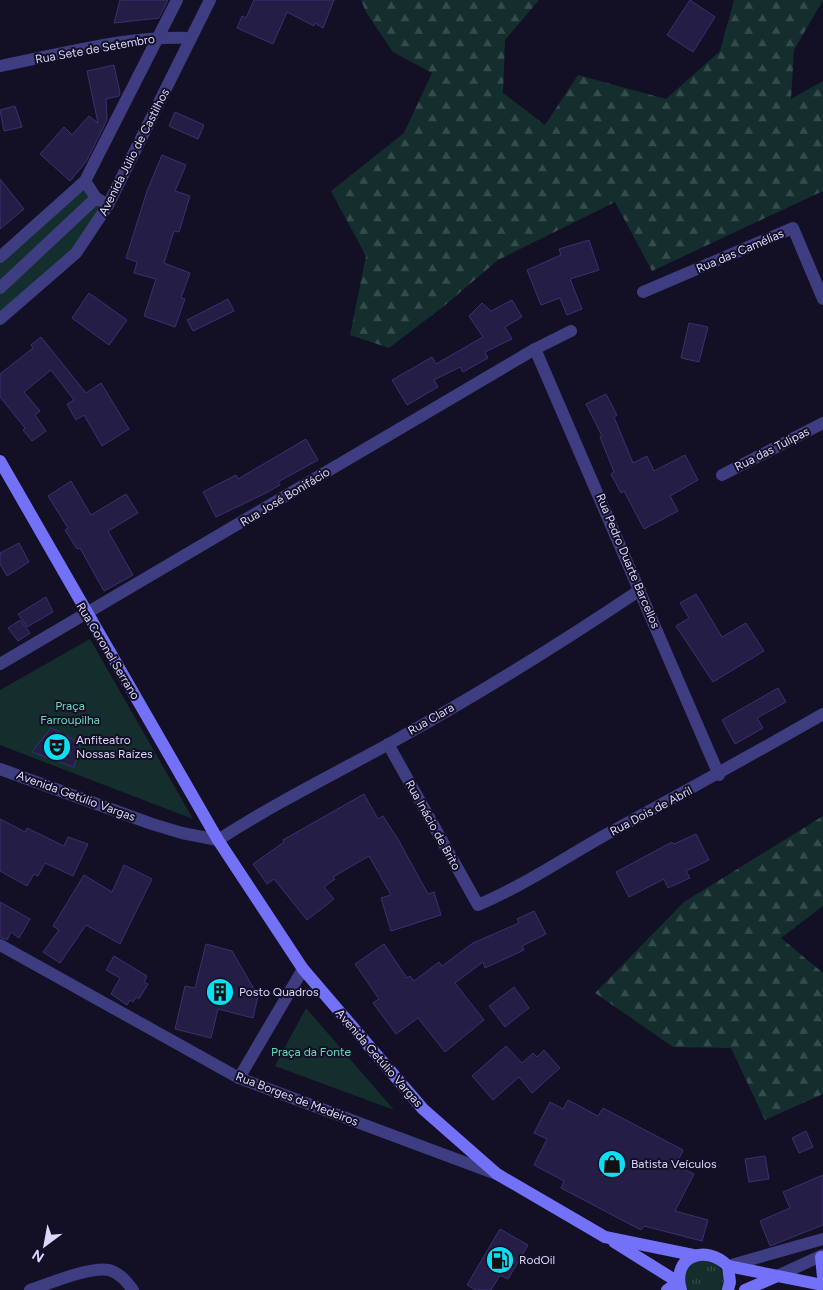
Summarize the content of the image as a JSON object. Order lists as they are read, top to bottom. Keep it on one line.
{"streets":{"main road":["Rua Coronel Serrano","Avenida Getúlio Vargas"],"street":["Rua Sete de Setembro","Avenida Júlio de Castilhos","Rua das Camélias","Rua das Tulipas","Rua José Bonifácio","Rua Pedro Duarte Barcellos","Rua Clara","Rua Dois de Abril","Rua Inácio de Brito","Rua Borges de Medeiros"]},"crossings":[["Rua Sete de Setembro","Avenida Júlio de Castilhos"],["Rua José Bonifácio","Rua Pedro Duarte Barcellos"],["Rua José Bonifácio","Rua Coronel Serrano"],["Rua Pedro Duarte Barcellos","Rua Clara"],["Rua Pedro Duarte Barcellos","Rua Dois de Abril"],["Rua Coronel Serrano","Rua Clara"],["Rua Coronel Serrano","Avenida Getúlio Vargas"],["Rua Clara","Avenida Getúlio Vargas"],["Rua Clara","Rua Inácio de Brito"],["Avenida Getúlio Vargas","Rua Borges de Medeiros"],["Rua Dois de Abril","Rua Inácio de Brito"]],"parks":["Praça Farroupilha","Praça da Fonte"],"places":{"theatre":["Anfiteatro Nossas Raízes"],"building":["Posto Quadros"],"shop":["Batista Veículos"],"fuel station":["RodOil"]},"north":"bottom left"}
